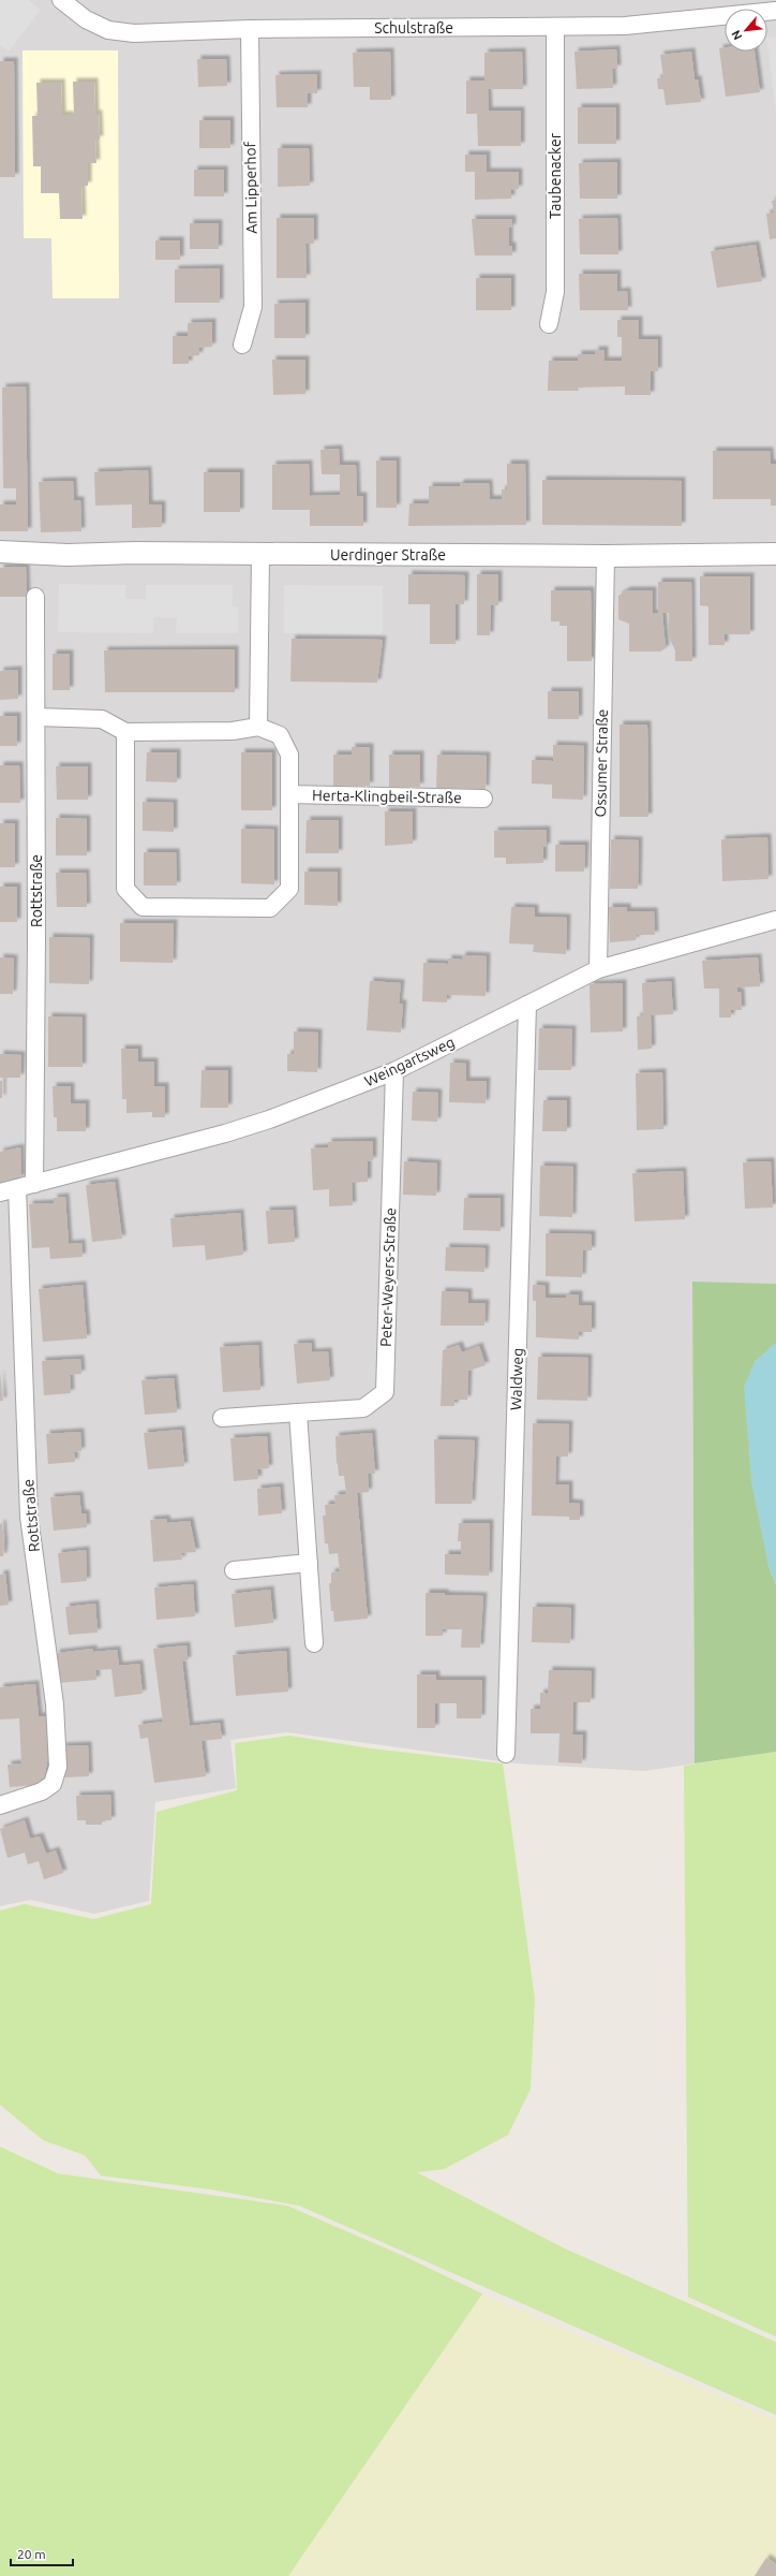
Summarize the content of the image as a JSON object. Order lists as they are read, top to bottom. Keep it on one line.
{"streets":{"street":["Schulstraße","Taubenacker","Am Lipperhof","Uerdinger Straße","Ossumer Straße","Herta-Klingbeil-Straße","Rottstraße","Weingartsweg","Peter-Weyers-Straße","Waldweg"]},"crossings":[["Schulstraße","Taubenacker"],["Schulstraße","Am Lipperhof"],["Uerdinger Straße","Ossumer Straße"],["Ossumer Straße","Weingartsweg"],["Rottstraße","Weingartsweg"],["Weingartsweg","Peter-Weyers-Straße"],["Weingartsweg","Waldweg"]],"scale_bar":"20 m","north":"bottom left"}
